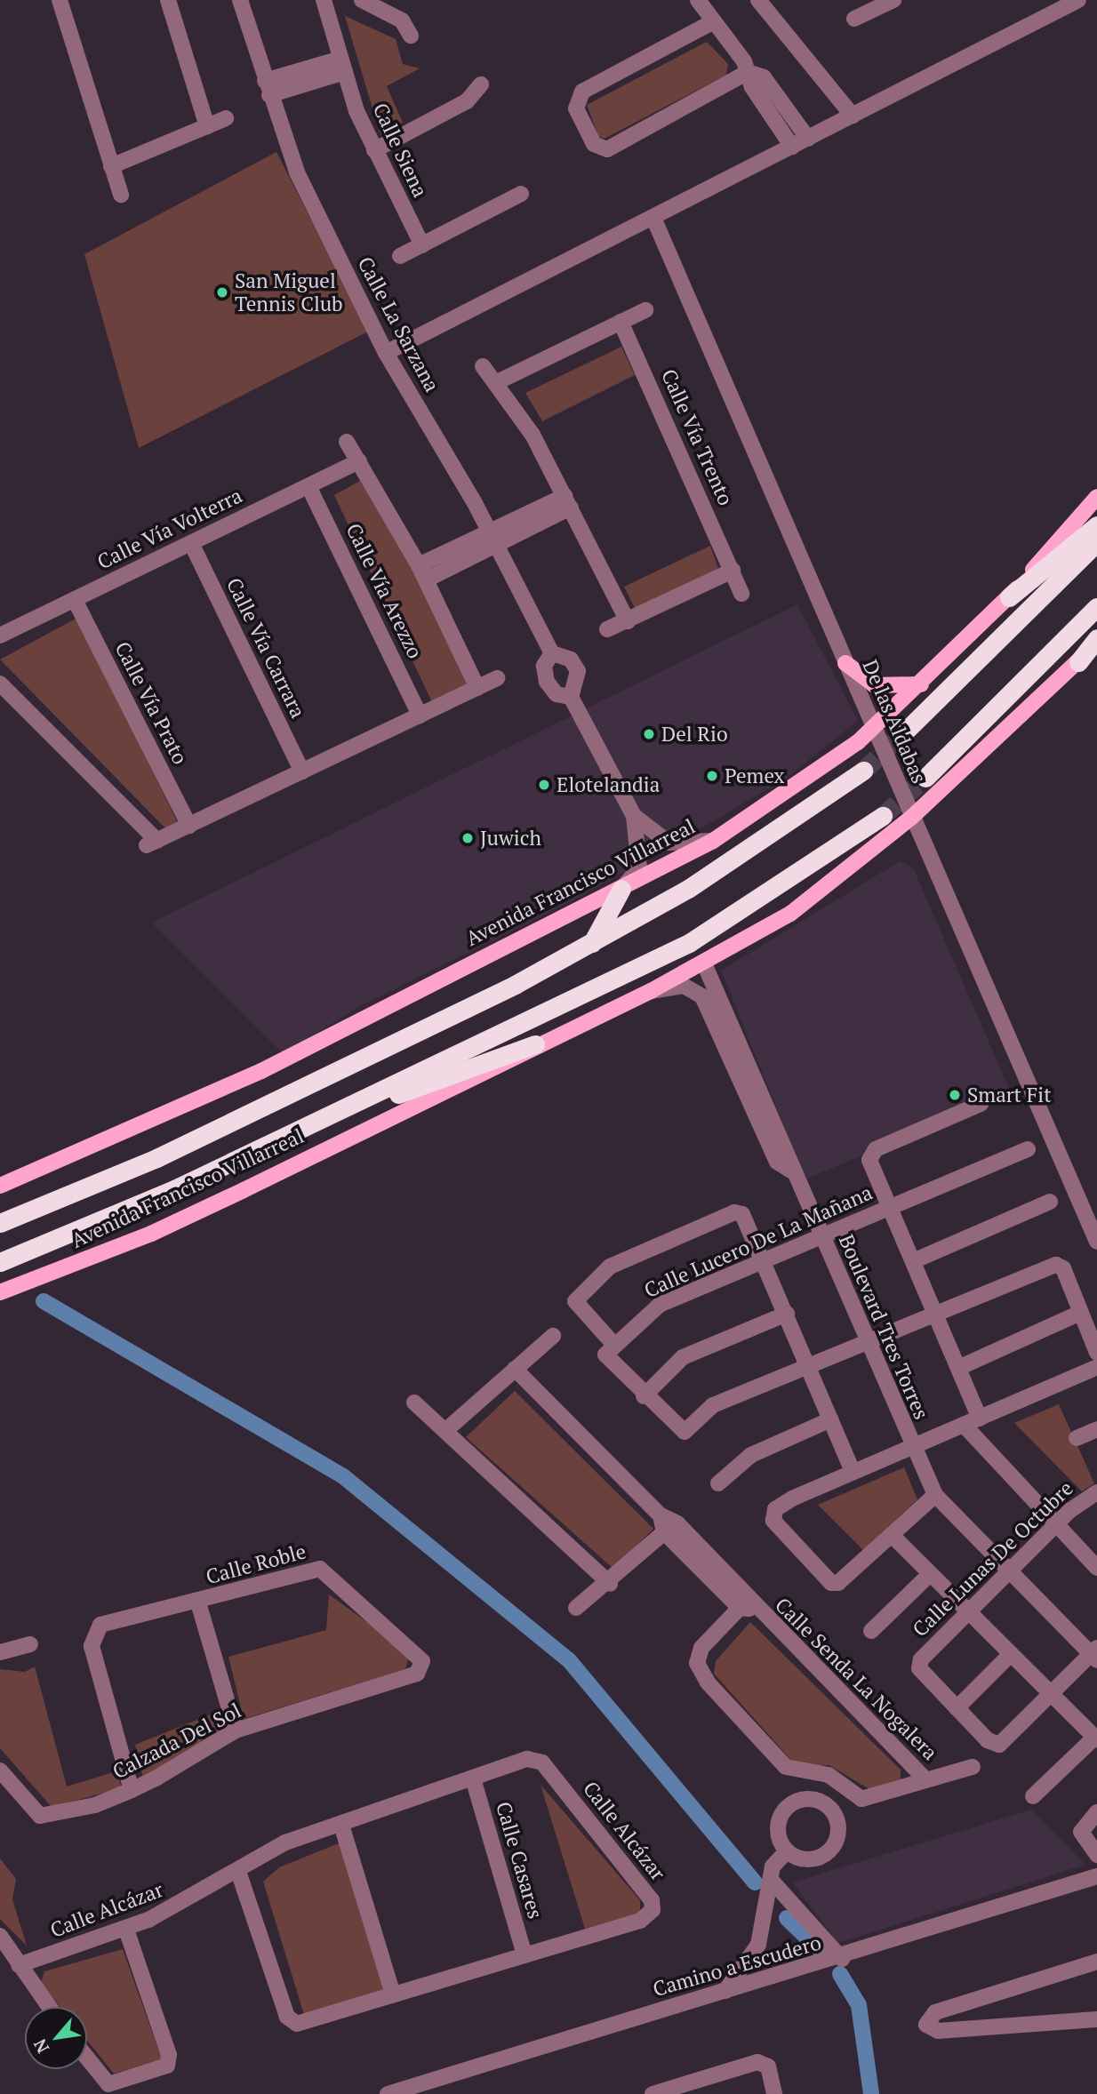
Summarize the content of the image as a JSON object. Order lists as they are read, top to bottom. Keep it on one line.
{"streets":{"highway":["Avenida Francisco Villarreal"],"street":["Calle Siena","Calle La Sarzana","Calle Vía Trento","Calle Vía Volterra","Calle Vía Arezzo","Calle Vía Carrara","Calle Vía Prato","De las Aldabas","Calle Lucero De La Mañana","Boulevard Tres Torres","Calle Lunas De Octubre","Calle Roble","Calle Senda La Nogalera","Calzada Del Sol","Calle Alcázar","Calle Casares","Camino a Escudero"]},"crossings":[["Calle Vía Volterra","Calle Vía Arezzo"],["Calle Vía Volterra","Calle Vía Carrara"],["Calle Vía Volterra","Calle Vía Prato"],["De las Aldabas","Avenida Francisco Villarreal"],["Avenida Francisco Villarreal","Boulevard Tres Torres"],["Calle Lucero De La Mañana","Boulevard Tres Torres"],["Boulevard Tres Torres","Calle Lunas De Octubre"],["Calle Roble","Calzada Del Sol"],["Calle Alcázar","Calle Casares"]],"places":["San Miguel Tennis Club","Del Rio","Pemex","Elotelandia","Juwich","Smart Fit"],"north":"bottom left"}
